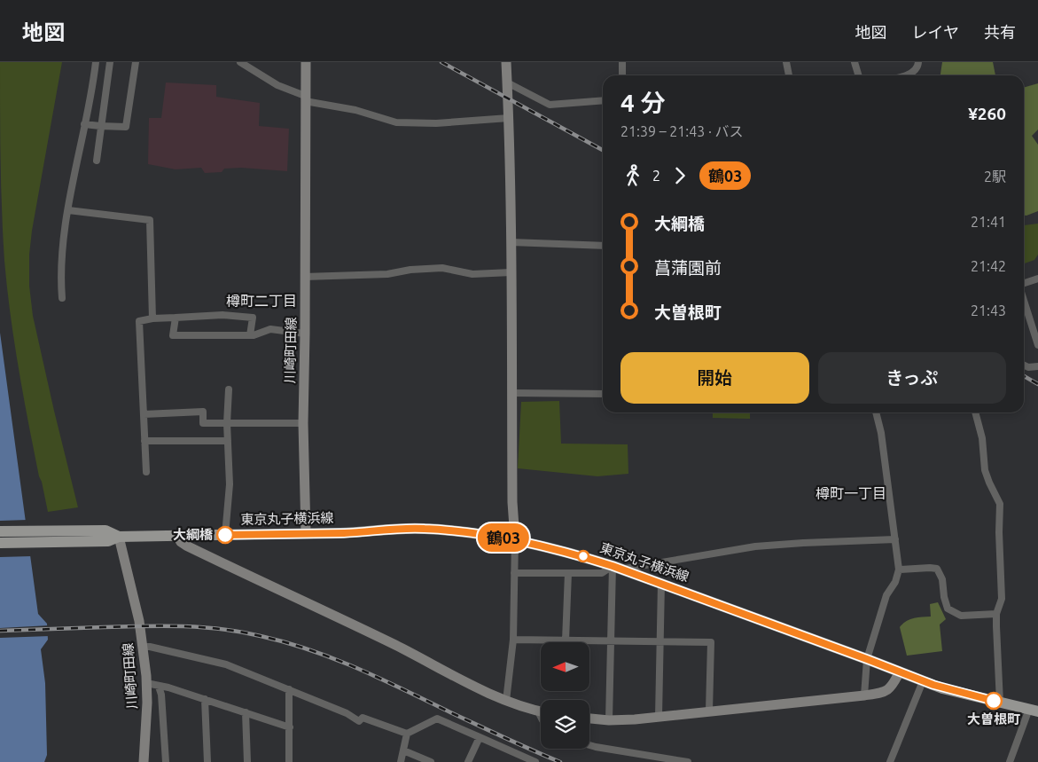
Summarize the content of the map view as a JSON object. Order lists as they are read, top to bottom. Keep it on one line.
{"streets":{"main road":["東京丸子横浜線"],"street":["川崎町田線"]},"crossings":[["川崎町田線","東京丸子横浜線"]],"districts":["樽町二丁目","樽町一丁目"],"places":["大綱橋","大曽根町"],"lines":["bus line 鶴03"],"north":"left","page":{"header":"地図","nav":["地図","レイヤ","共有"],"on_map":"鶴03","heading":["4 分","21:39 – 21:43 · バス","¥260"],"legs":["2","鶴03","2駅"],"list":[{"name":"大綱橋","value":"21:41"},{"name":"菖蒲園前","value":"21:42"},{"name":"大曽根町","value":"21:43"}],"buttons":["開始","きっぷ"]}}
